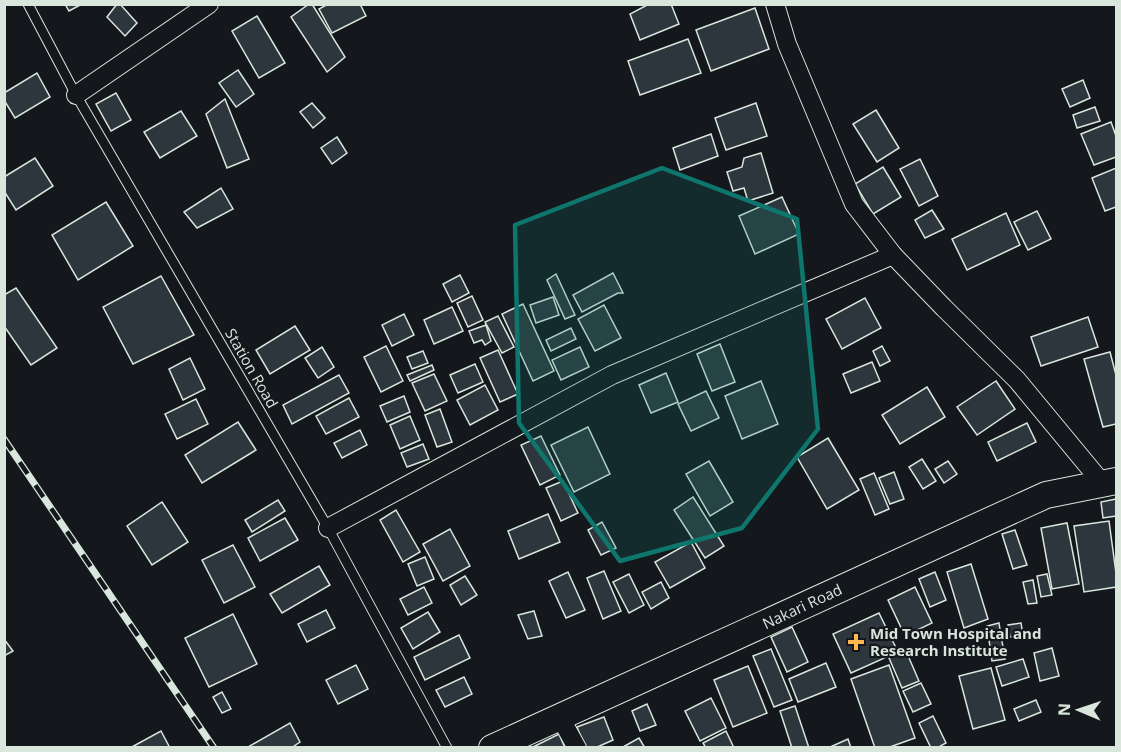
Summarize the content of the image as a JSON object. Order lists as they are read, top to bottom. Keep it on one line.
{"streets":{"street":["Nakari Road"],"lane":["Station Road"]},"places":{"health":["Mid Town Hospital and Research Institute"]},"north":"left"}
